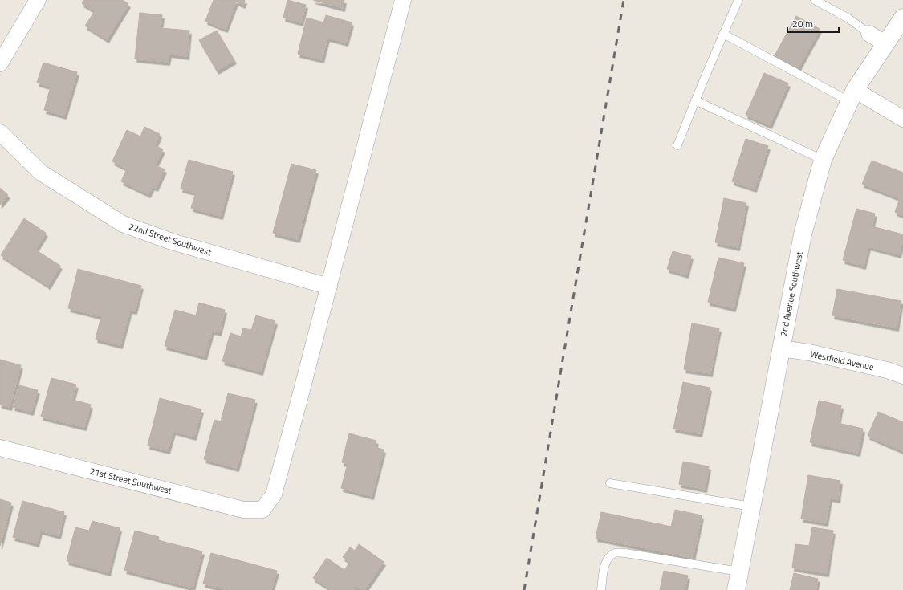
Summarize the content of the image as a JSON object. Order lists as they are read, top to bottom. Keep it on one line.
{"streets":{"street":["22nd Street Southwest","2nd Avenue Southwest","Westfield Avenue","21st Street Southwest"]},"crossings":[["22nd Street Southwest","21st Street Southwest"],["2nd Avenue Southwest","Westfield Avenue"]],"scale_bar":"20 m"}
